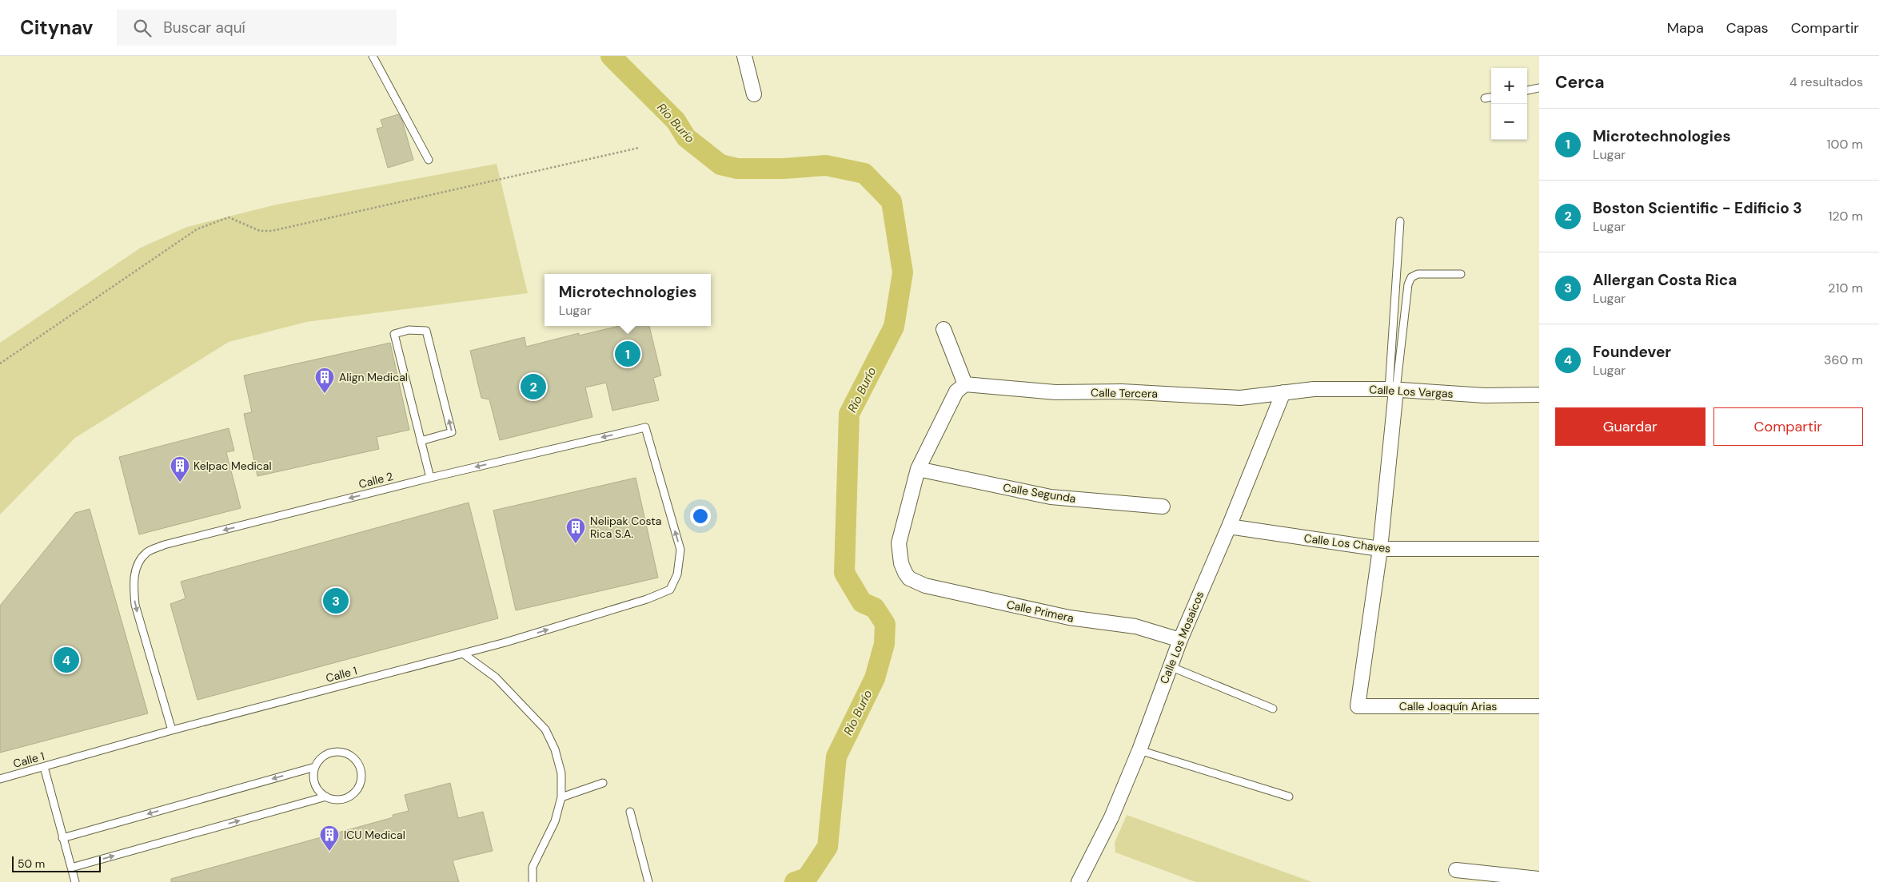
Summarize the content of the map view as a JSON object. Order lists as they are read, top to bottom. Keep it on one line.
{"streets":{"street":["Calle Los Vargas","Calle Tercera","Calle Segunda","Calle Los Chaves","Calle Primera","Calle Los Mosaicos","Calle Joaquín Arias"],"lane":["Calle 2","Calle 1"]},"crossings":[["Calle Los Vargas","Calle Tercera"],["Calle Los Vargas","Calle Los Mosaicos"],["Calle Tercera","Calle Los Mosaicos"],["Calle 2","Calle 1"],["Calle Segunda","Calle Primera"],["Calle Los Chaves","Calle Los Mosaicos"],["Calle Los Chaves","Calle Joaquín Arias"],["Calle Primera","Calle Los Mosaicos"]],"water":["Río Burío"],"places":{"building":["Align Medical","Kelpac Medical","Nelipak Costa Rica S.A.","ICU Medical"]},"scale_bar":"50 m","page":{"header":"Citynav","search":"Buscar aquí","nav":["Mapa","Capas","Compartir"],"heading":["Cerca","4 resultados"],"map_buttons":["+","−"],"list":[{"mark":"1","name":"Microtechnologies","note":"Lugar","value":"100 m"},{"mark":"2","name":"Boston Scientific - Edificio 3","note":"Lugar","value":"120 m"},{"mark":"3","name":"Allergan Costa Rica","note":"Lugar","value":"210 m"},{"mark":"4","name":"Foundever","note":"Lugar","value":"360 m"}],"popup":["Microtechnologies","Lugar"],"pins":["1","2","3","4"],"buttons":["Guardar","Compartir"],"scale":"50 m"}}
